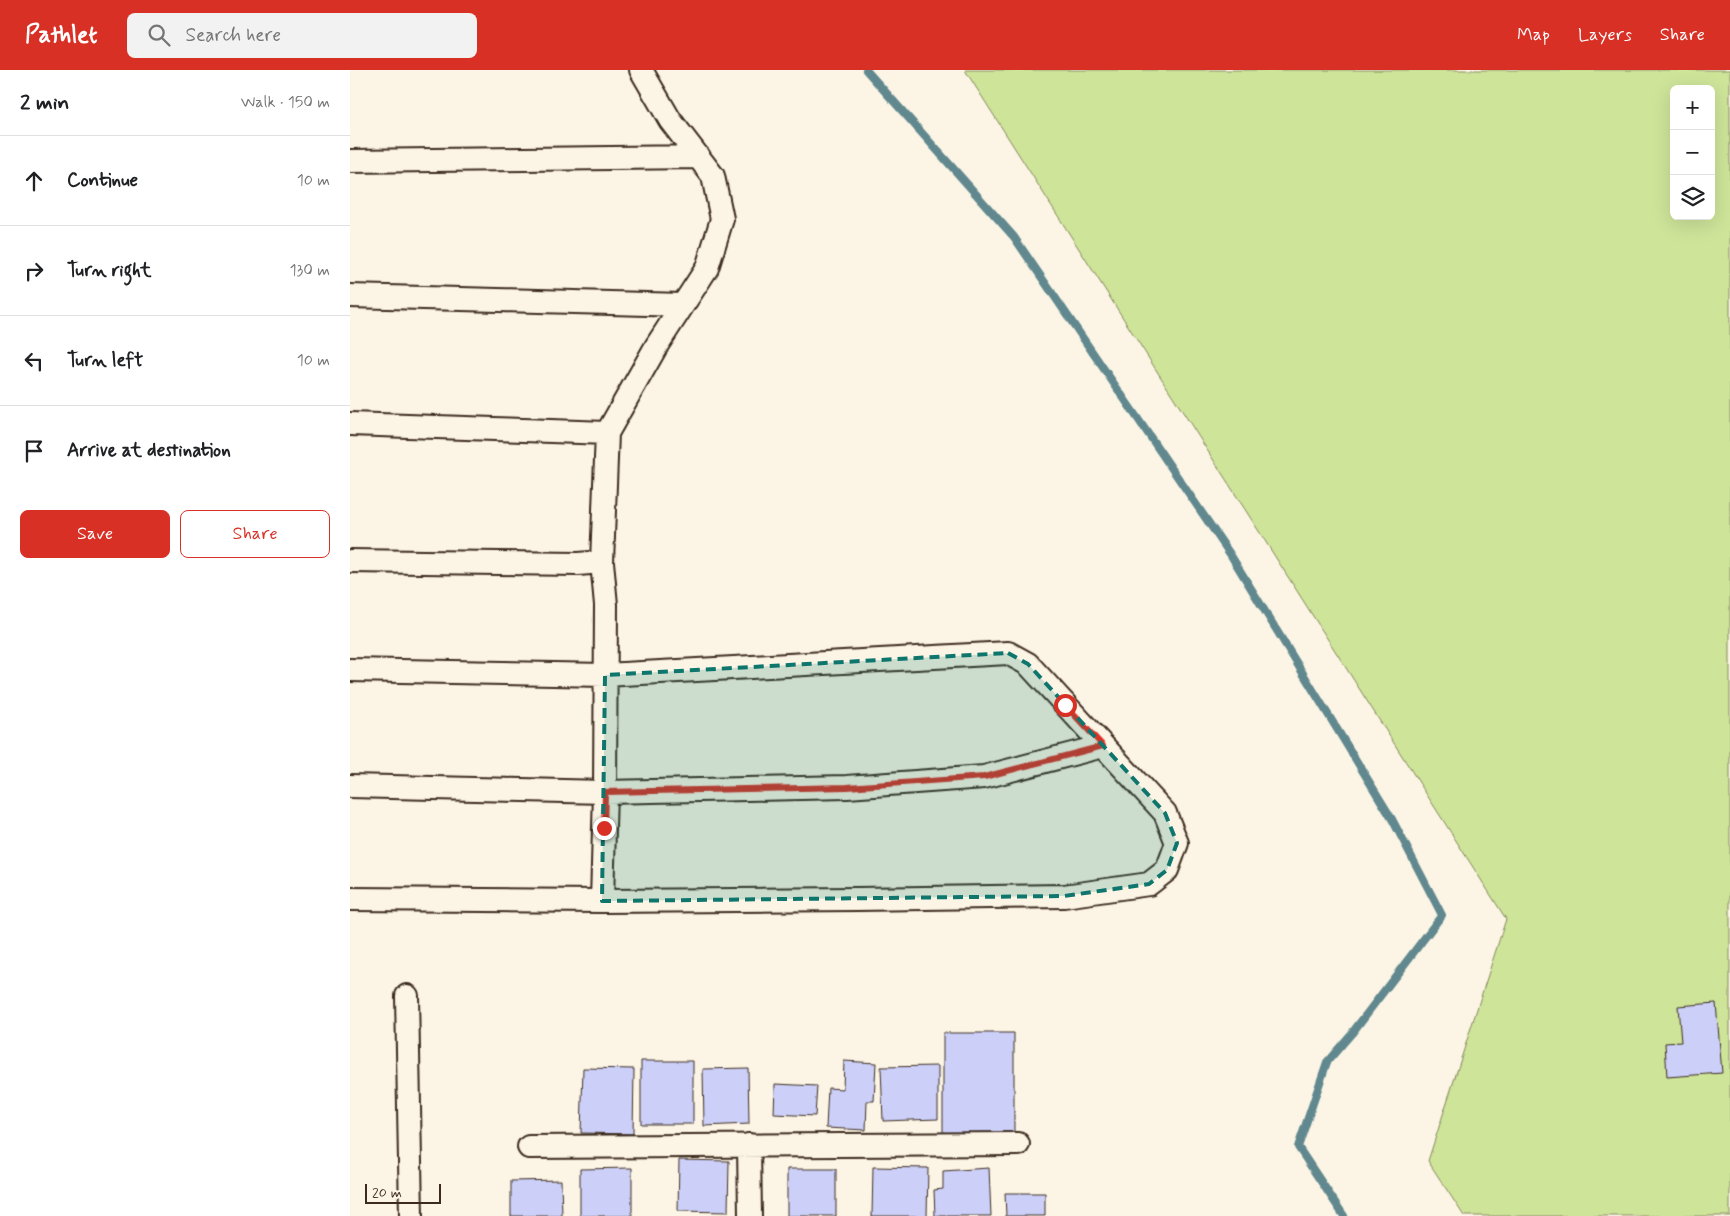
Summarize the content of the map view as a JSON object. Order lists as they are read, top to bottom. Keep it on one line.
{"scale_bar":"20 m","page":{"header":"Pathlet","search":"Search here","nav":["Map","Layers","Share"],"heading":["2 min","Walk · 150 m"],"map_buttons":["+","−"],"list":[["Continue","10 m"],["Turn right","130 m"],["Turn left","10 m"],"Arrive at destination"],"buttons":["Save","Share"],"scale":"20 m"}}
